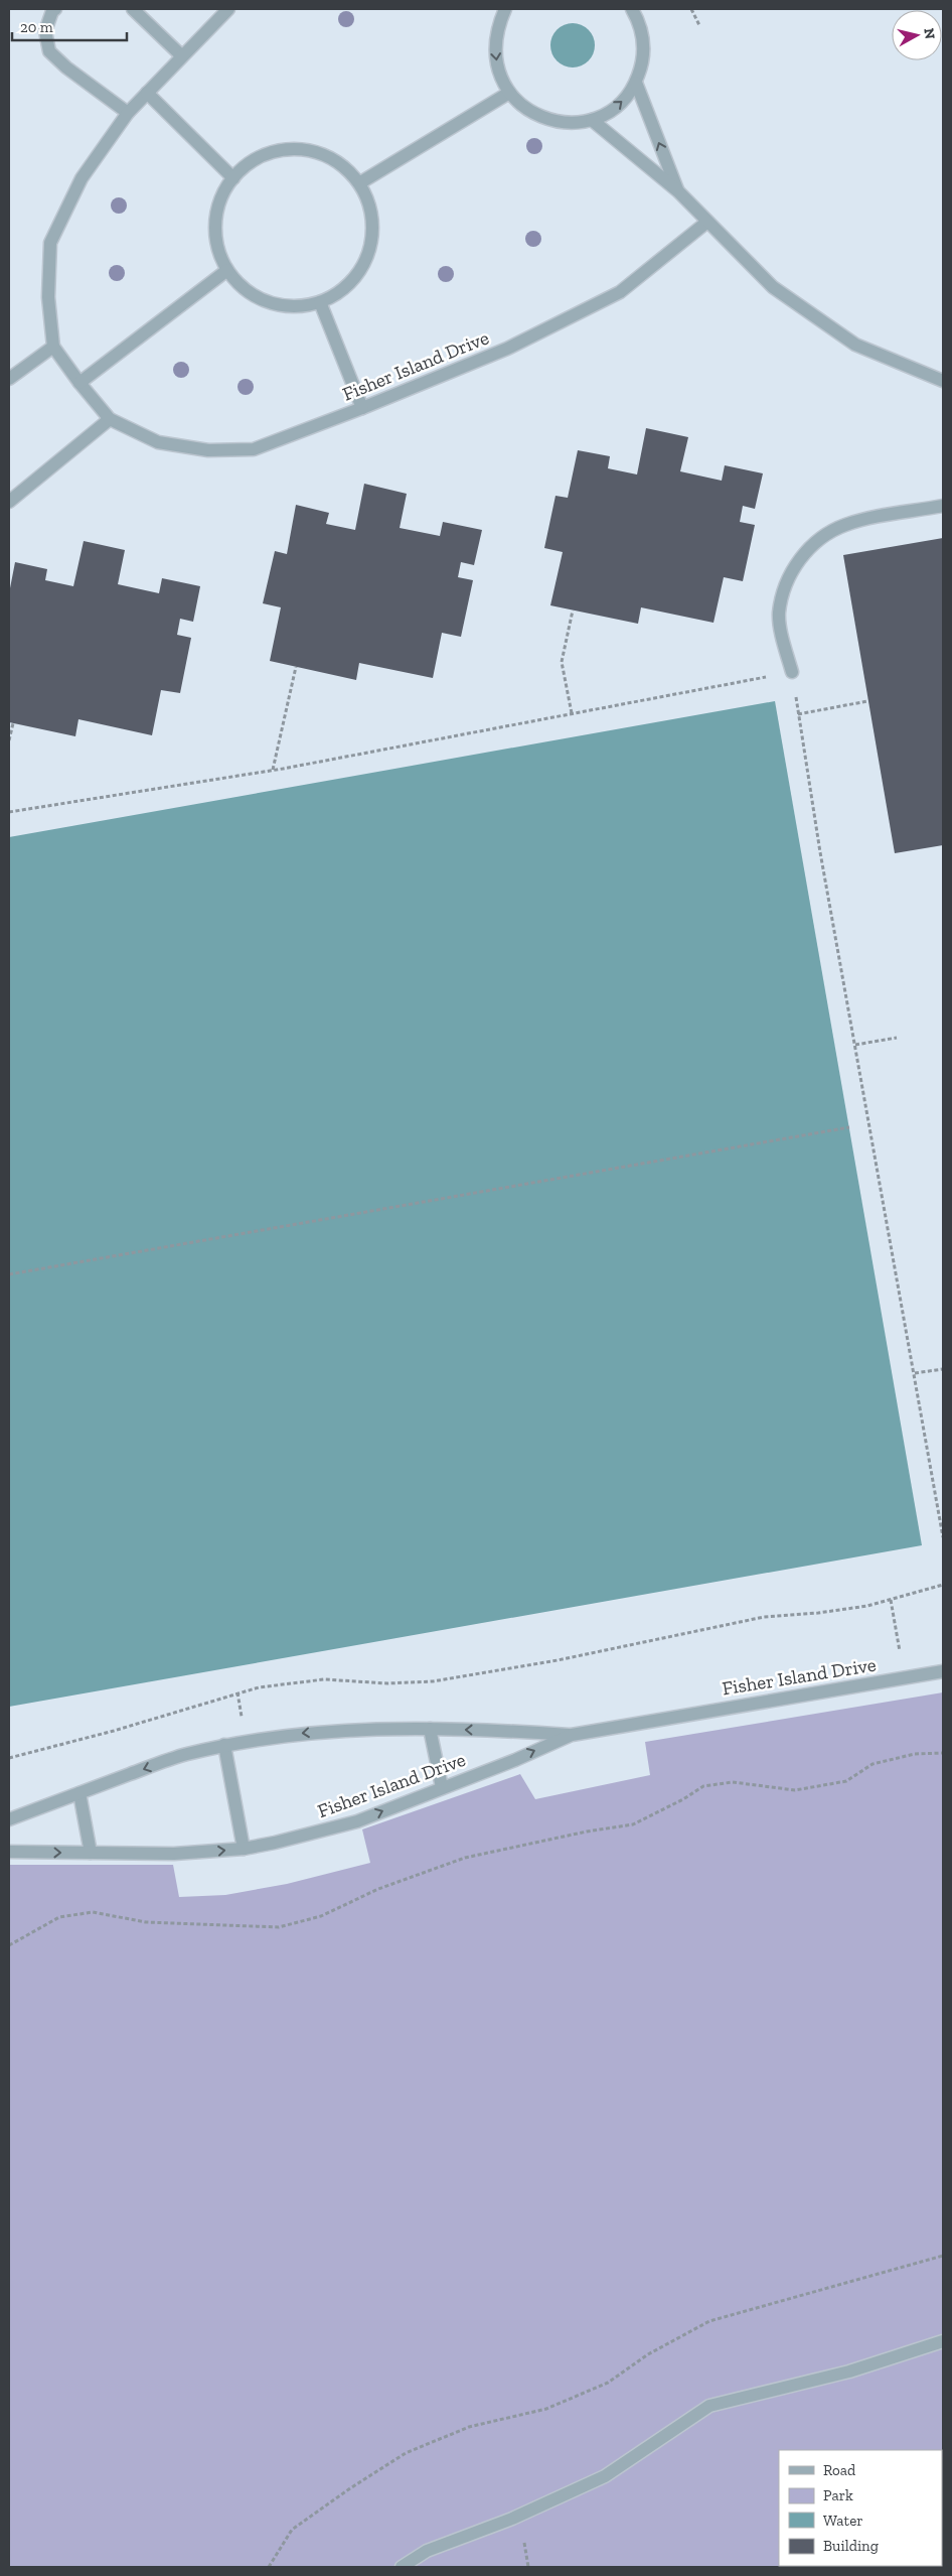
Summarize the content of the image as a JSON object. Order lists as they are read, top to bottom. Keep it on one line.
{"streets":{"street":["Fisher Island Drive"]},"legend":["Road","Park","Water","Building"],"scale_bar":"20 m","north":"right"}
